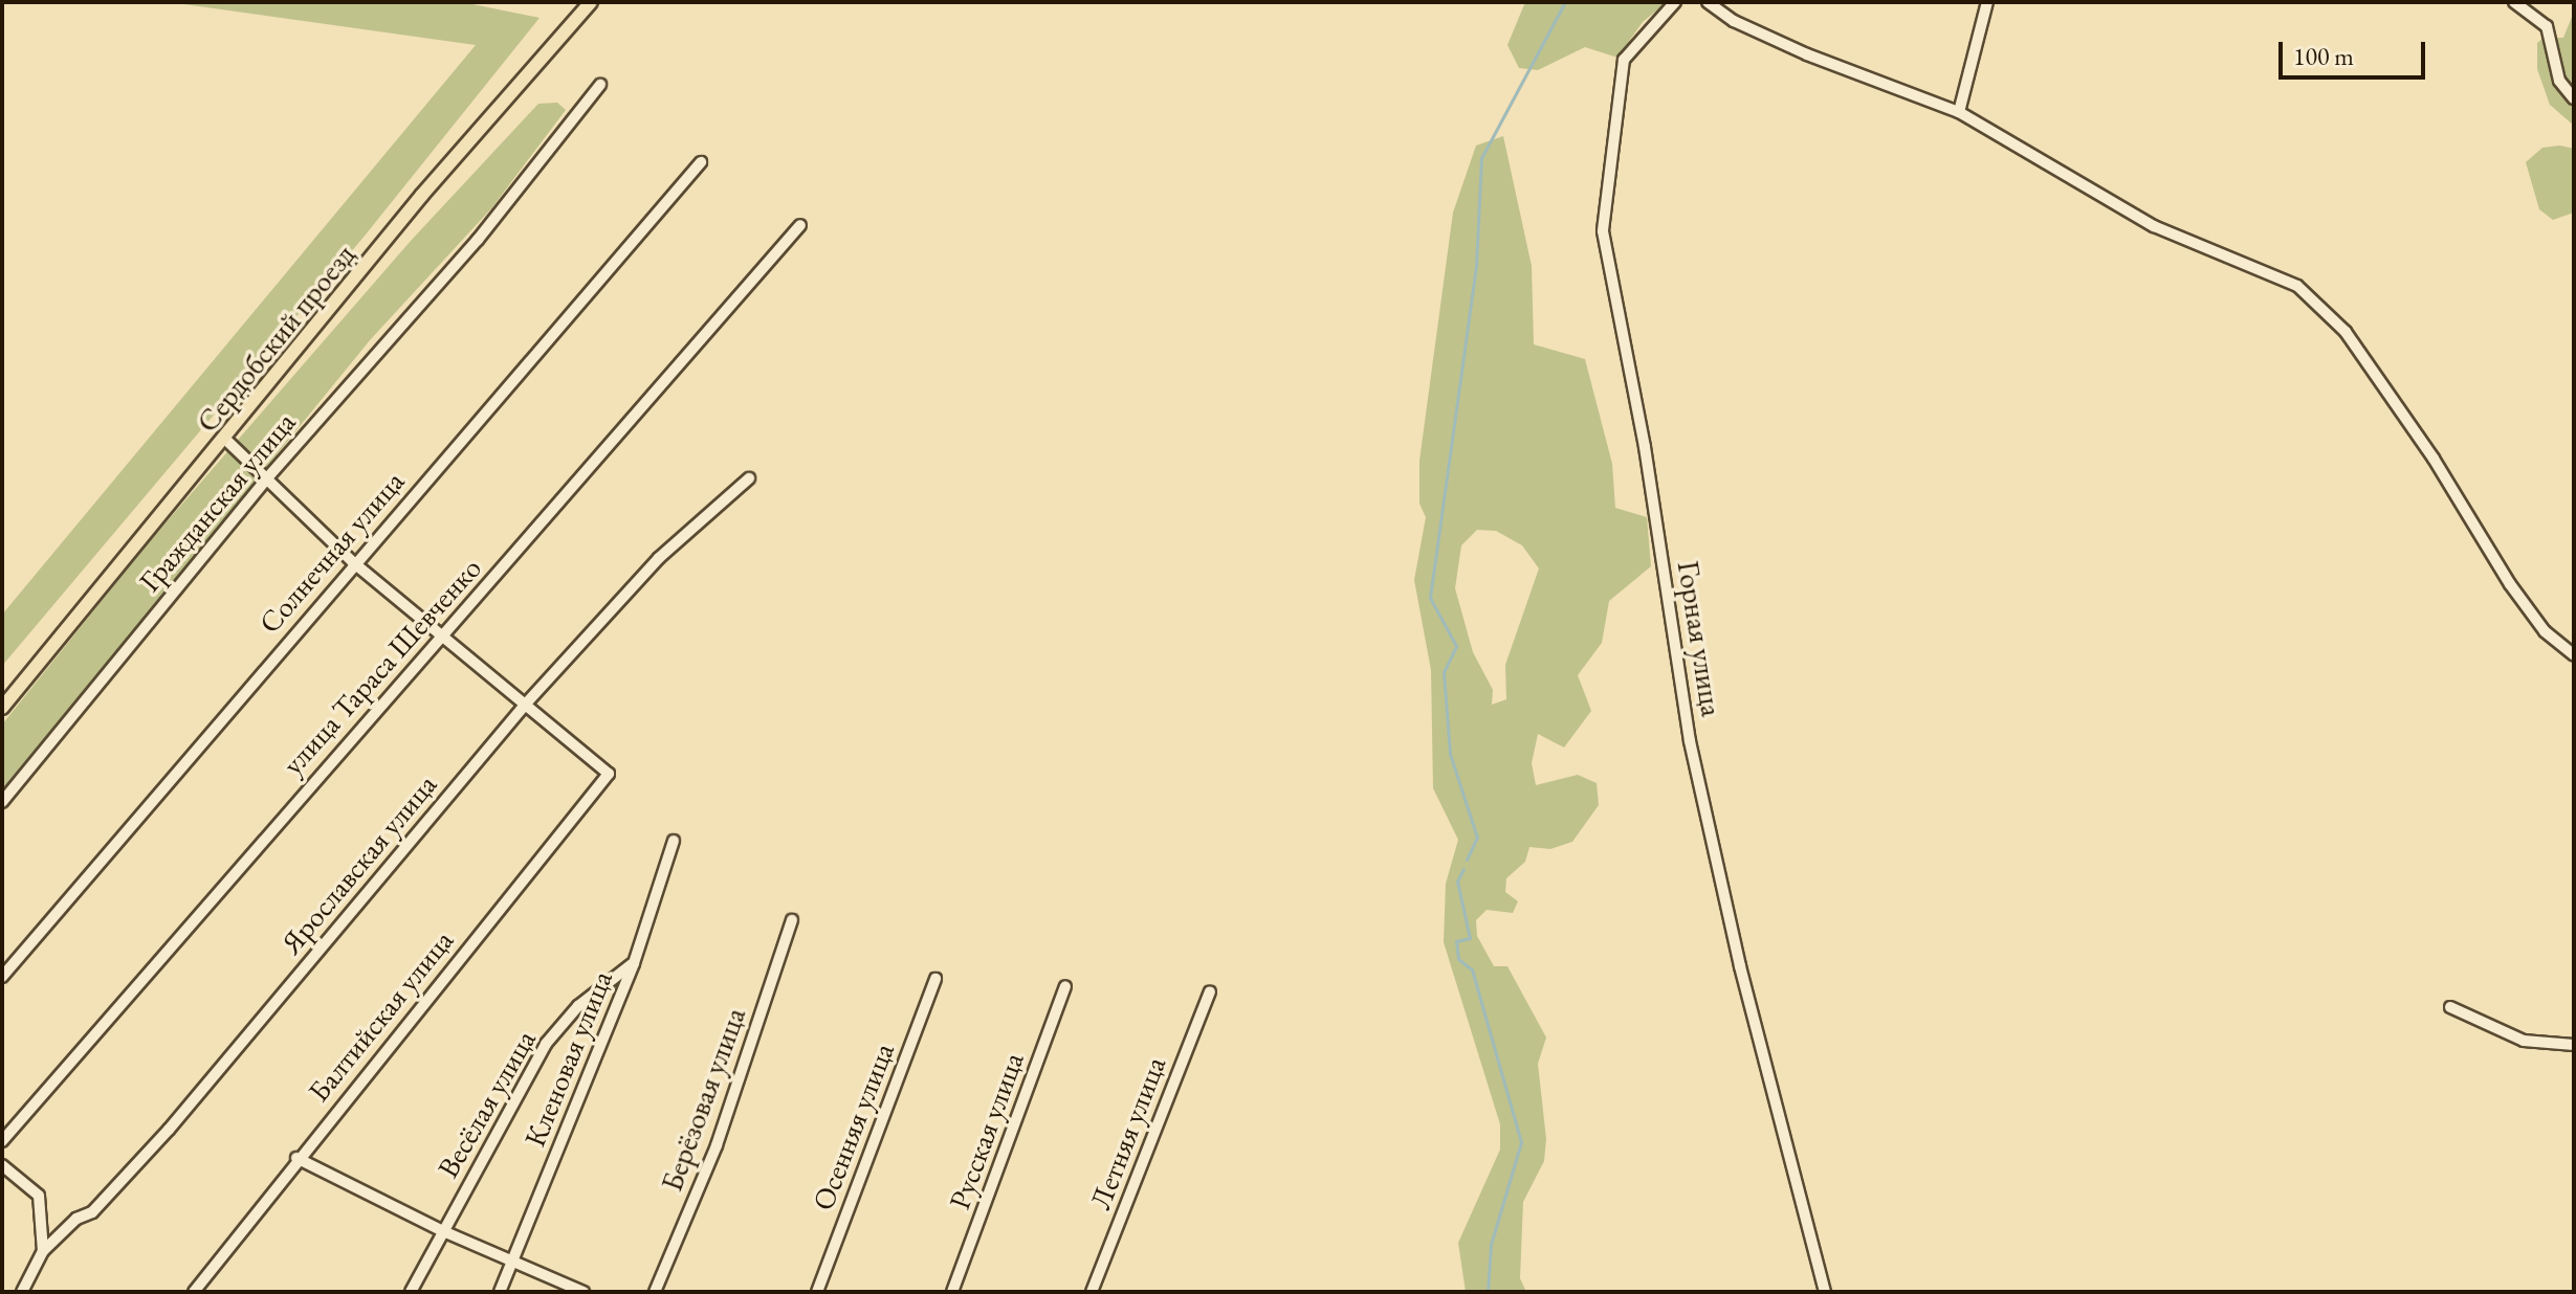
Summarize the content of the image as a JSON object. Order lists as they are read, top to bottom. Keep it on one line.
{"streets":{"main road":["Сердобский проезд"],"street":["Гражданская улица","Солнечная улица","Горная улица","улица Тараса Шевченко","Ярославская улица","Балтийская улица","Кленовая улица","Берёзовая улица","Весёлая улица","Осенняя улица","Русская улица","Летняя улица"]},"crossings":[["Ярославская улица","Балтийская улица"],["Кленовая улица","Весёлая улица"]],"scale_bar":"100 m"}
